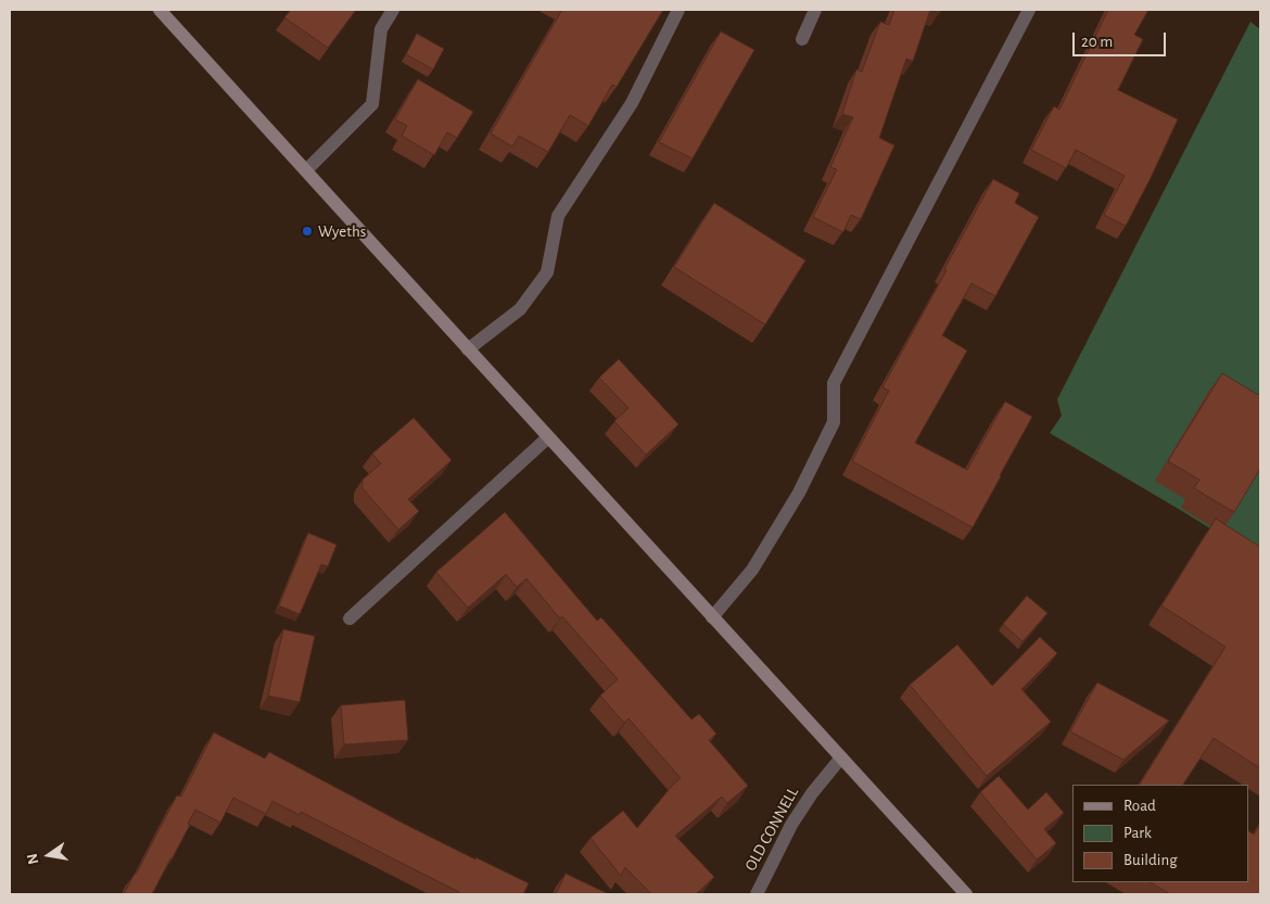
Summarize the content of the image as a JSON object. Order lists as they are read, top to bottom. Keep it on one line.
{"streets":{"street":["OLD CONNELL"]},"places":["Wyeths"],"legend":["Road","Park","Building"],"scale_bar":"20 m","north":"left"}
